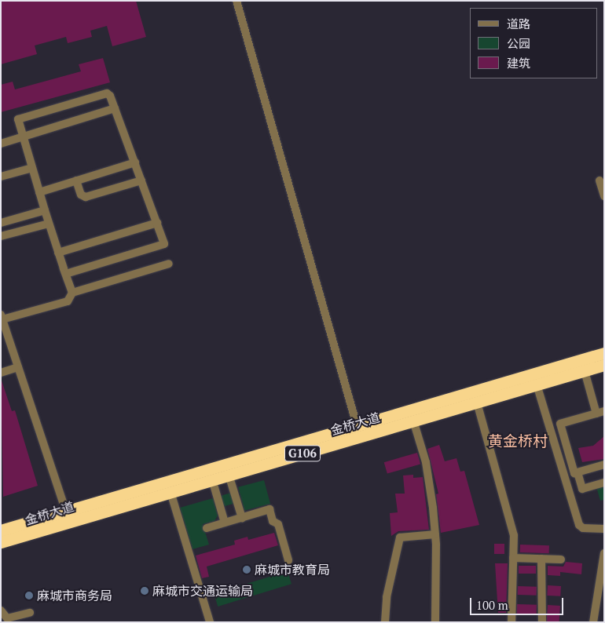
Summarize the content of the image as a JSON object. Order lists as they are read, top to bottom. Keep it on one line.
{"streets":{"highway":["金桥大道","G106"]},"districts":["黄金桥村"],"places":["麻城市教育局","麻城市交通运输局","麻城市商务局"],"legend":["道路","公园","建筑"],"scale_bar":"100 m"}
